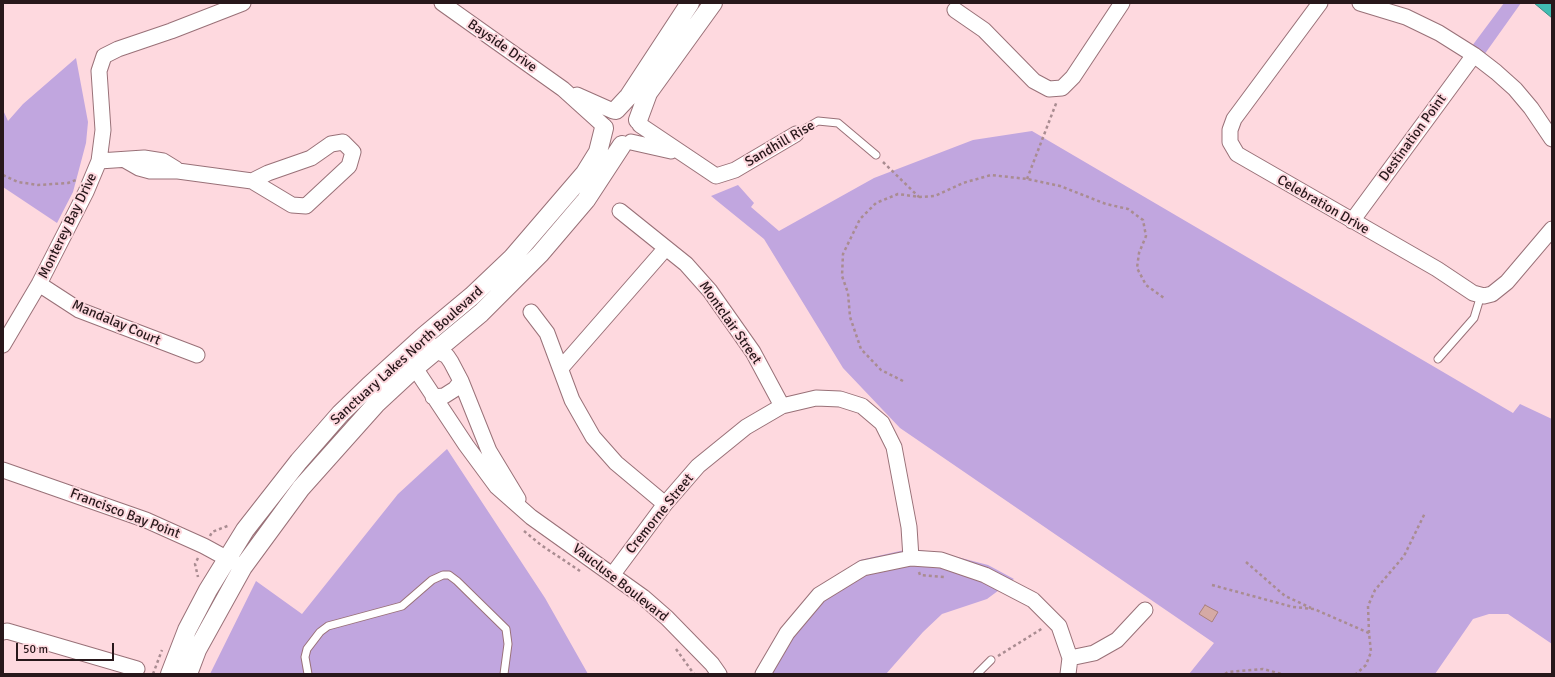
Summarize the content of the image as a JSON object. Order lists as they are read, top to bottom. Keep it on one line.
{"streets":{"street":["Bayside Drive","Destination Point","Sandhill Rise","Celebration Drive","Monterey Bay Drive","Mandalay Court","Montclair Street","Sanctuary Lakes North Boulevard","Francisco Bay Point","Cremorne Street","Vaucluse Boulevard"]},"crossings":[["Bayside Drive","Sandhill Rise"],["Bayside Drive","Sanctuary Lakes North Boulevard"],["Destination Point","Celebration Drive"],["Sandhill Rise","Sanctuary Lakes North Boulevard"],["Monterey Bay Drive","Mandalay Court"],["Montclair Street","Cremorne Street"],["Sanctuary Lakes North Boulevard","Francisco Bay Point"],["Sanctuary Lakes North Boulevard","Vaucluse Boulevard"],["Cremorne Street","Vaucluse Boulevard"]],"scale_bar":"50 m"}
